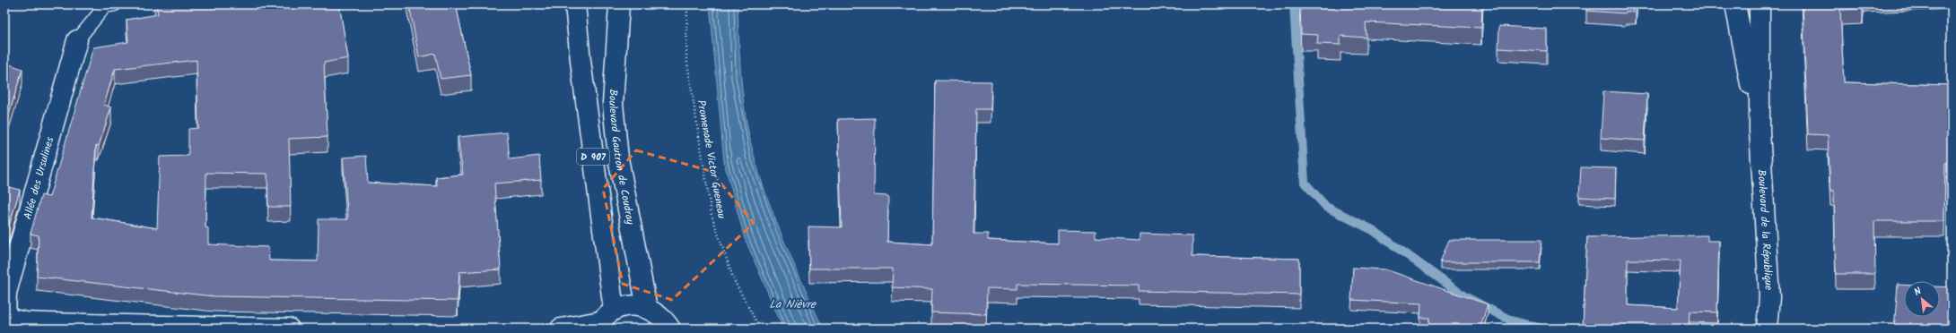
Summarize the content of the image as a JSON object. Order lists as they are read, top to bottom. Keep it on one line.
{"streets":{"main road":["D 907","Boulevard Gautron de Coudray","Allée des Ursulines","Boulevard de la République"],"path":["Promenade Victor Gueneau"]},"water":["La Nièvre"],"north":"top left"}
